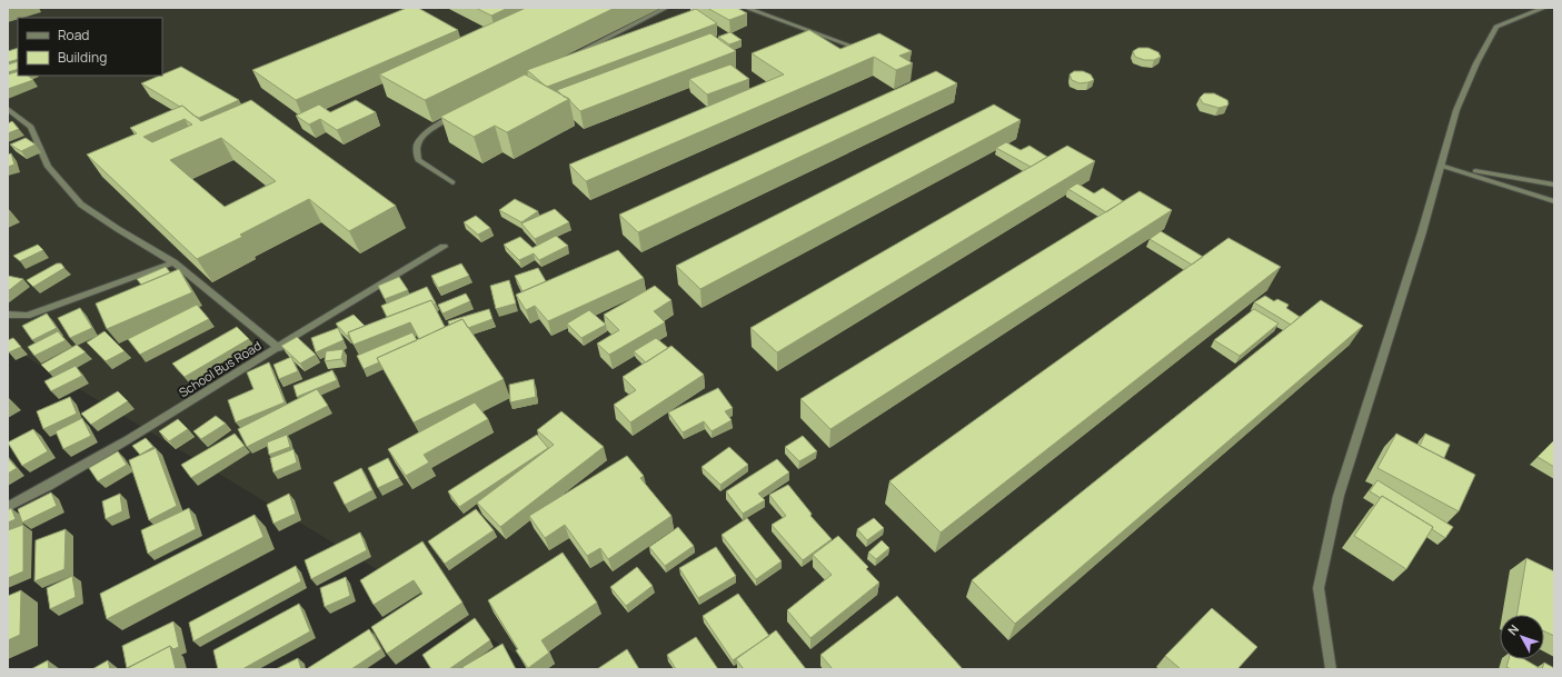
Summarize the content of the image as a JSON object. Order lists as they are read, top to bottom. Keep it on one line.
{"streets":{"street":["School Bus Road"]},"legend":["Road","Building"],"north":"top left"}
